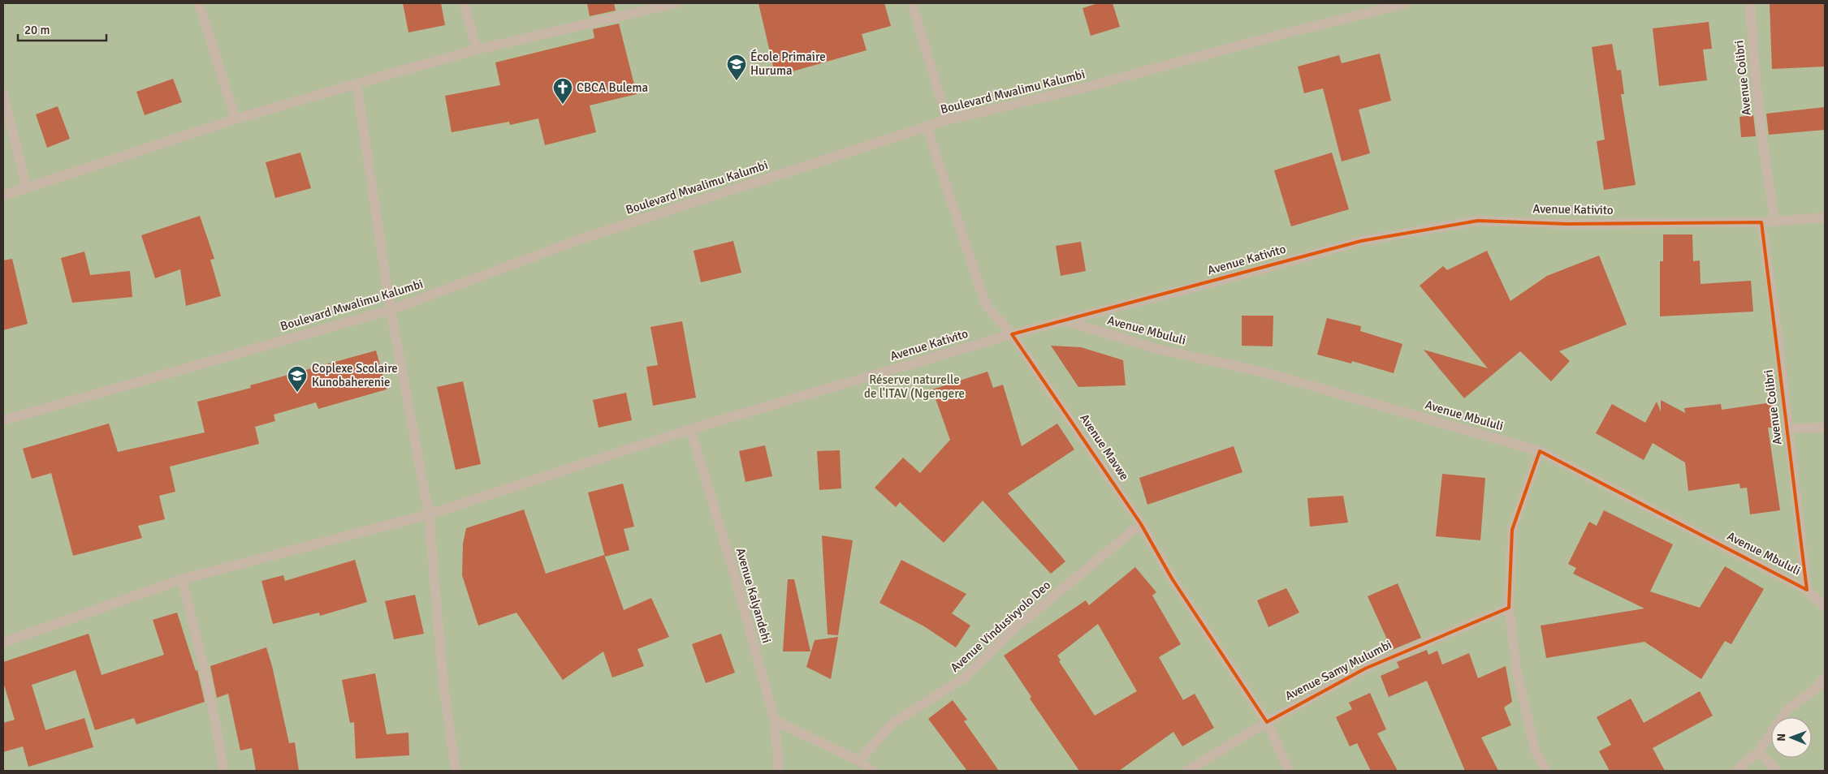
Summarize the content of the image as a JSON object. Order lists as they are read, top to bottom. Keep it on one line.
{"streets":{"street":["Avenue Colibri","Boulevard Mwalimu Kalumbi","Avenue Kativito","Avenue Mbululi","Avenue Mavwe","Avenue Kalyandehi","Avenue Vindusivyolo Deo","Avenue Samy Mulumbi"]},"crossings":[["Avenue Colibri","Avenue Kativito"],["Avenue Colibri","Avenue Mbululi"],["Boulevard Mwalimu Kalumbi","Avenue Mavwe"],["Avenue Kativito","Avenue Mbululi"],["Avenue Kativito","Avenue Mavwe"],["Avenue Kativito","Avenue Kalyandehi"],["Avenue Mavwe","Avenue Vindusivyolo Deo"],["Avenue Mavwe","Avenue Samy Mulumbi"]],"parks":["Réserve naturelle de l'ITAV (Ngengere"],"places":{"school or university":["École Primaire Huruma","Coplexe Scolaire Kunobaherenie"],"church":["CBCA Bulema"]},"scale_bar":"20 m","north":"left"}
